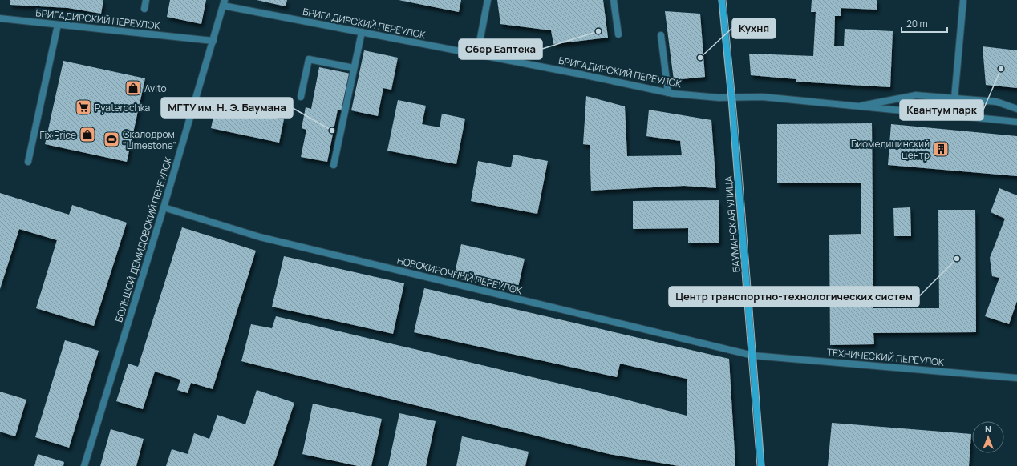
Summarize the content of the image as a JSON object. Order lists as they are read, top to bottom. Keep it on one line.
{"streets":{"street":["БРИГАДИРСКИЙ ПЕРЕУЛОК","БАУМАНСКАЯ УЛИЦА","БОЛЬШОЙ ДЕМИДОВСКИЙ ПЕРЕУЛОК","НОВОКИРОЧНЫЙ ПЕРЕУЛОК","ТЕХНИЧЕСКИЙ ПЕРЕУЛОК"]},"crossings":[["БРИГАДИРСКИЙ ПЕРЕУЛОК","БАУМАНСКАЯ УЛИЦА"],["БРИГАДИРСКИЙ ПЕРЕУЛОК","БОЛЬШОЙ ДЕМИДОВСКИЙ ПЕРЕУЛОК"],["БАУМАНСКАЯ УЛИЦА","НОВОКИРОЧНЫЙ ПЕРЕУЛОК"],["БАУМАНСКАЯ УЛИЦА","ТЕХНИЧЕСКИЙ ПЕРЕУЛОК"],["БОЛЬШОЙ ДЕМИДОВСКИЙ ПЕРЕУЛОК","НОВОКИРОЧНЫЙ ПЕРЕУЛОК"],["НОВОКИРОЧНЫЙ ПЕРЕУЛОК","ТЕХНИЧЕСКИЙ ПЕРЕУЛОК"]],"places":{"other":["Сбер Еаптека","Кухня","Квантум парк","МГТУ им. Н. Э. Баумана","Центр транспортно-технологических систем"],"shop":["Avito","Fix Price"],"supermarket":["Pyaterochka"],"sports":["Скалодром \"Limestone\""],"building":["Биомедицинский центр"]},"scale_bar":"20 m","north":"top"}
